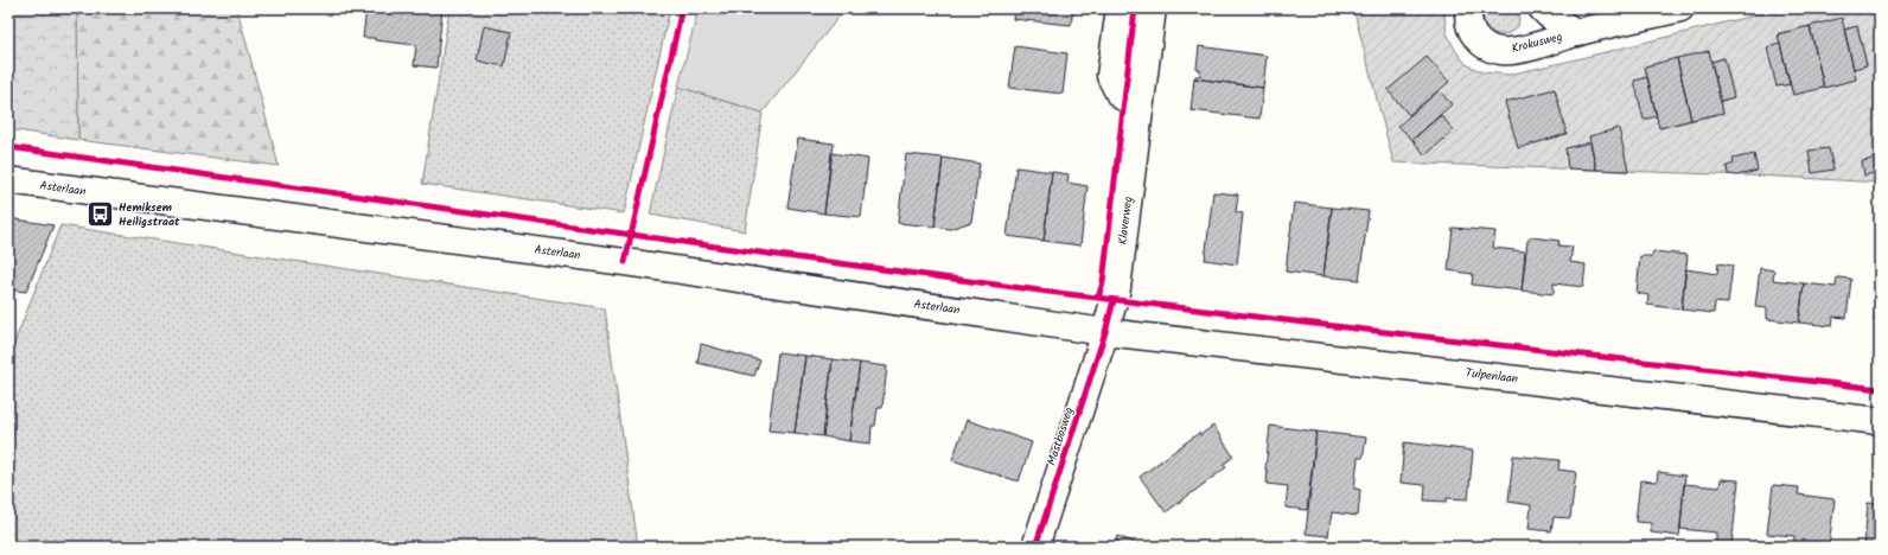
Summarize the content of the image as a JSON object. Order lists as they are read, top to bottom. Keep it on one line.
{"streets":{"street":["Krokusweg","Asterlaan","Klaverweg","Tulpenlaan","Mastbosweg"]},"crossings":[["Asterlaan","Klaverweg"],["Asterlaan","Tulpenlaan"],["Asterlaan","Mastbosweg"],["Klaverweg","Tulpenlaan"],["Klaverweg","Mastbosweg"],["Tulpenlaan","Mastbosweg"]],"places":{"bus stop":["Hemiksem Heiligstraat"]}}
